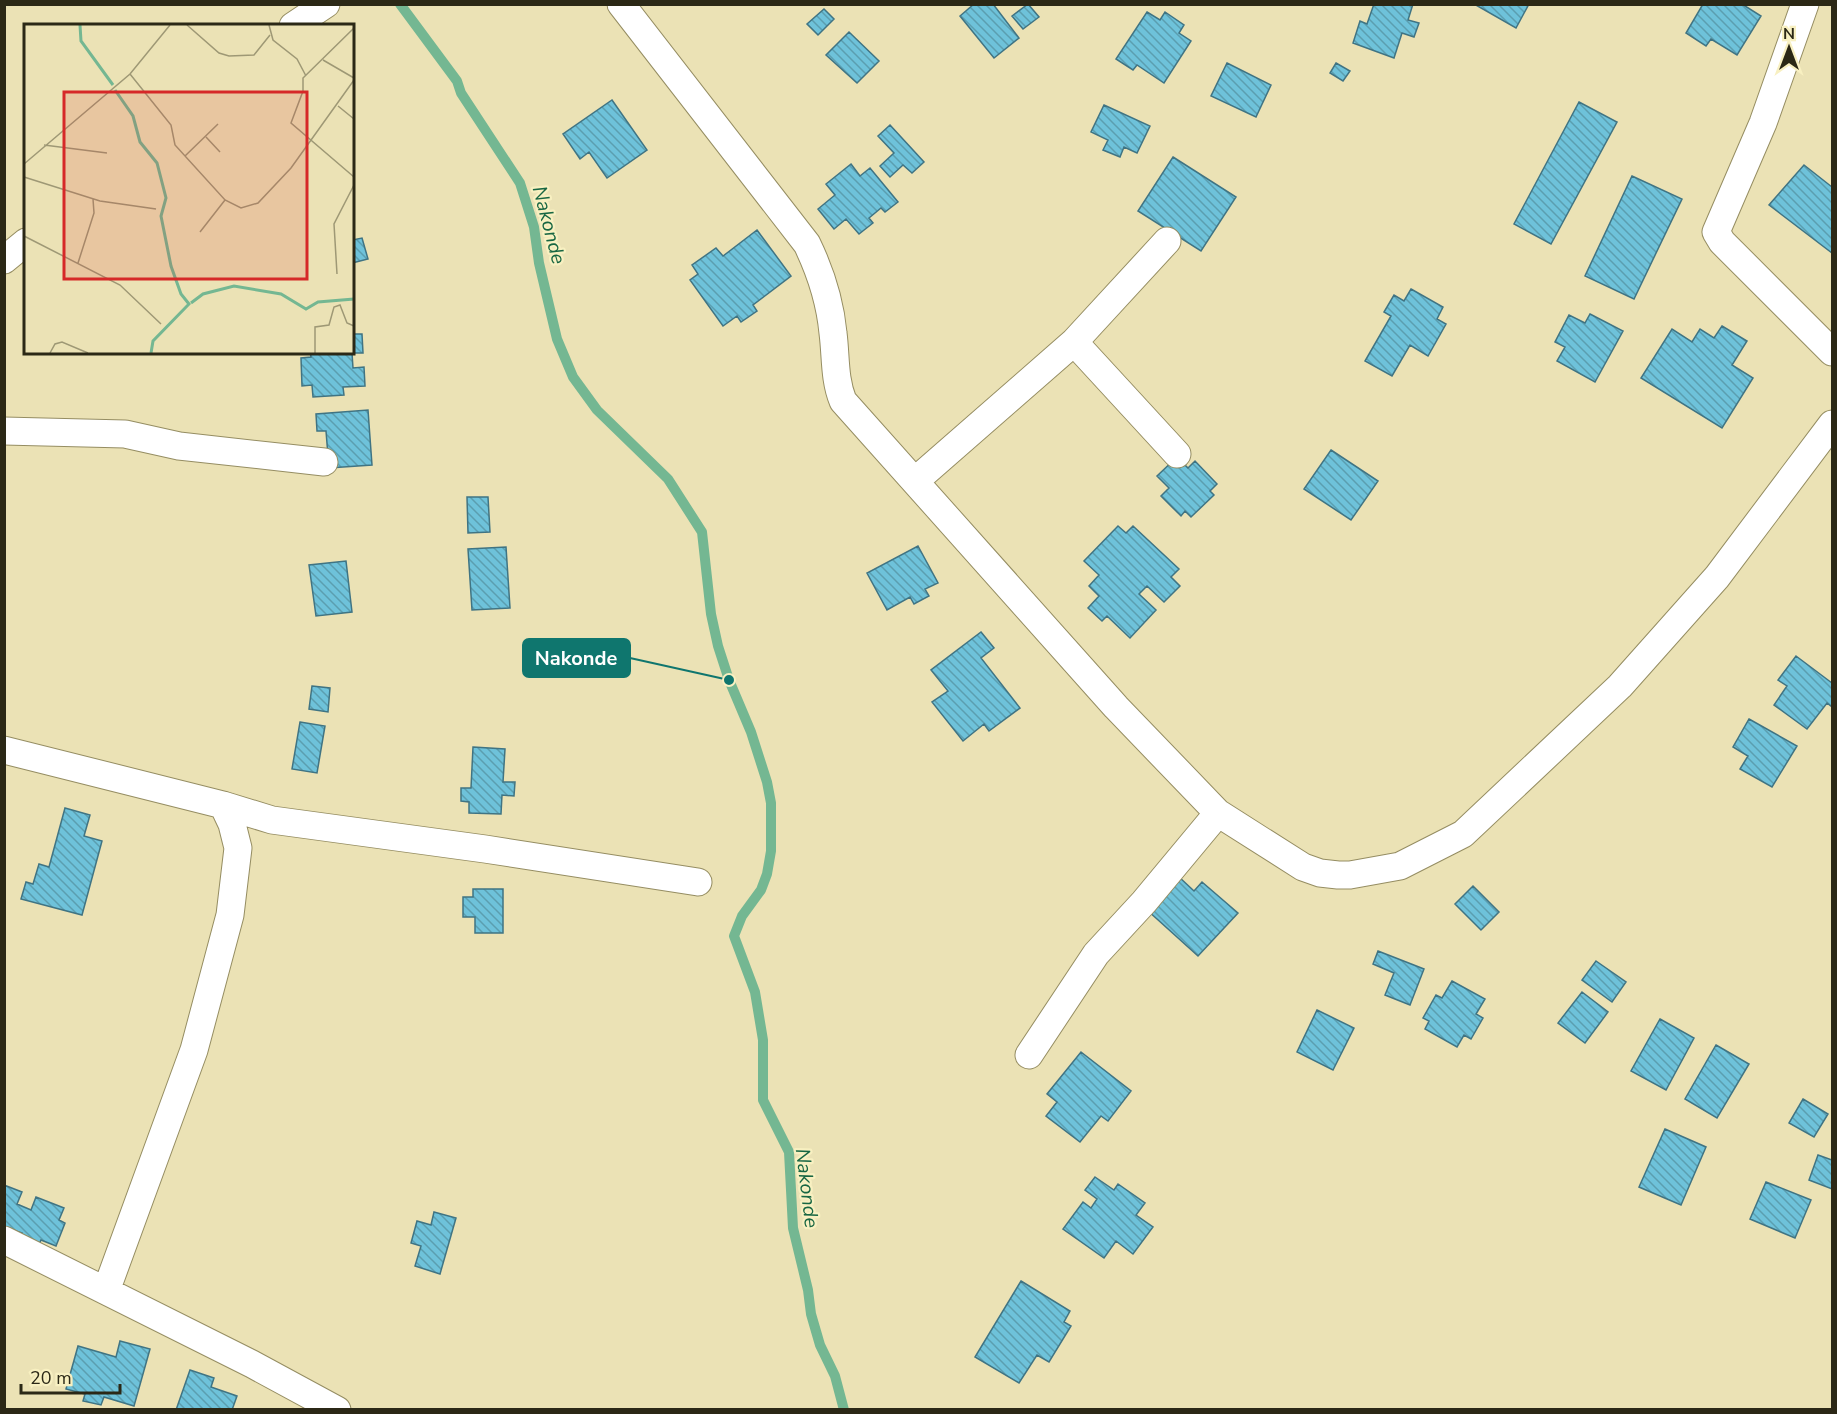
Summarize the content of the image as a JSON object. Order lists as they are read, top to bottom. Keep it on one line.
{"water":["Nakonde"],"places":["Nakonde"],"scale_bar":"20 m","north":"top"}
